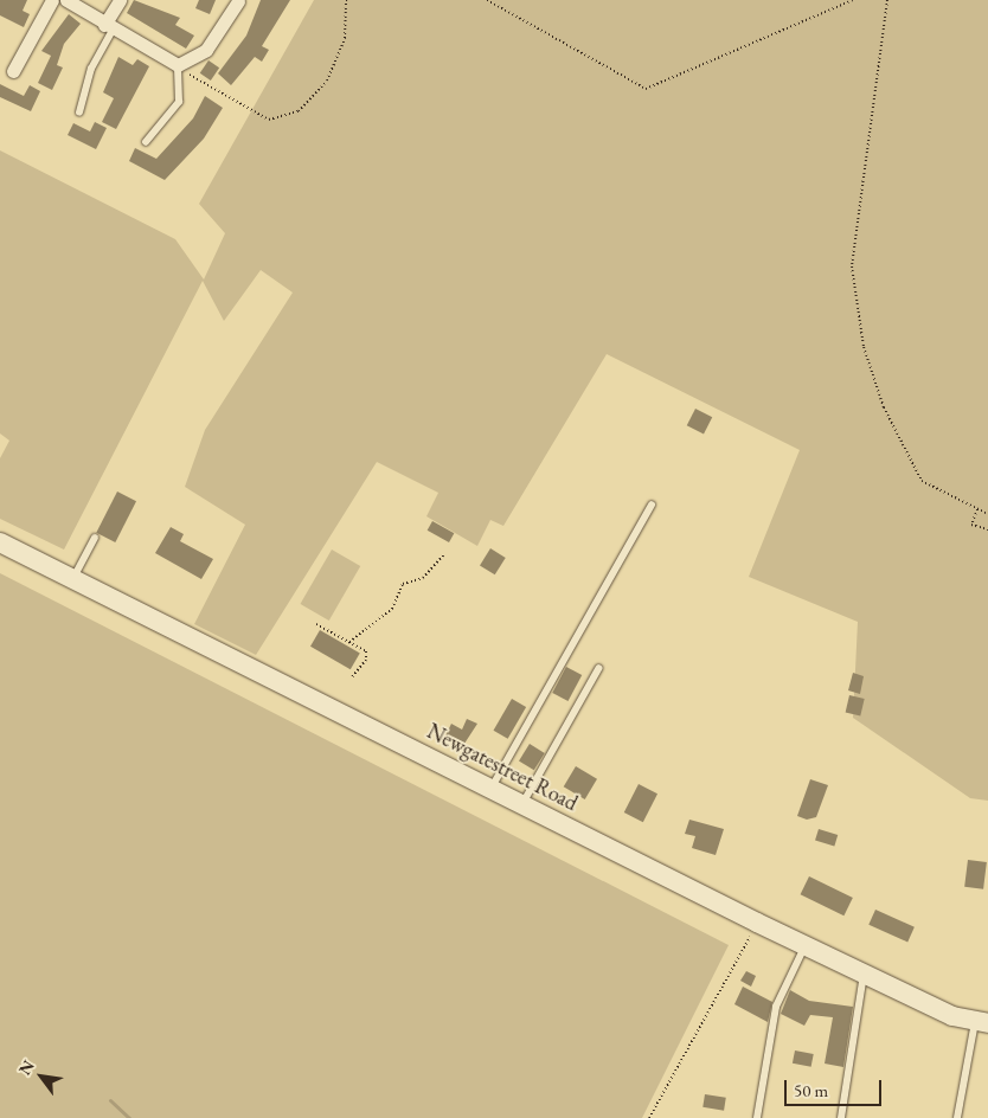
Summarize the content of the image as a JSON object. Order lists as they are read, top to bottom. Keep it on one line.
{"streets":{"street":["Newgatestreet Road"]},"scale_bar":"50 m","north":"top left"}
